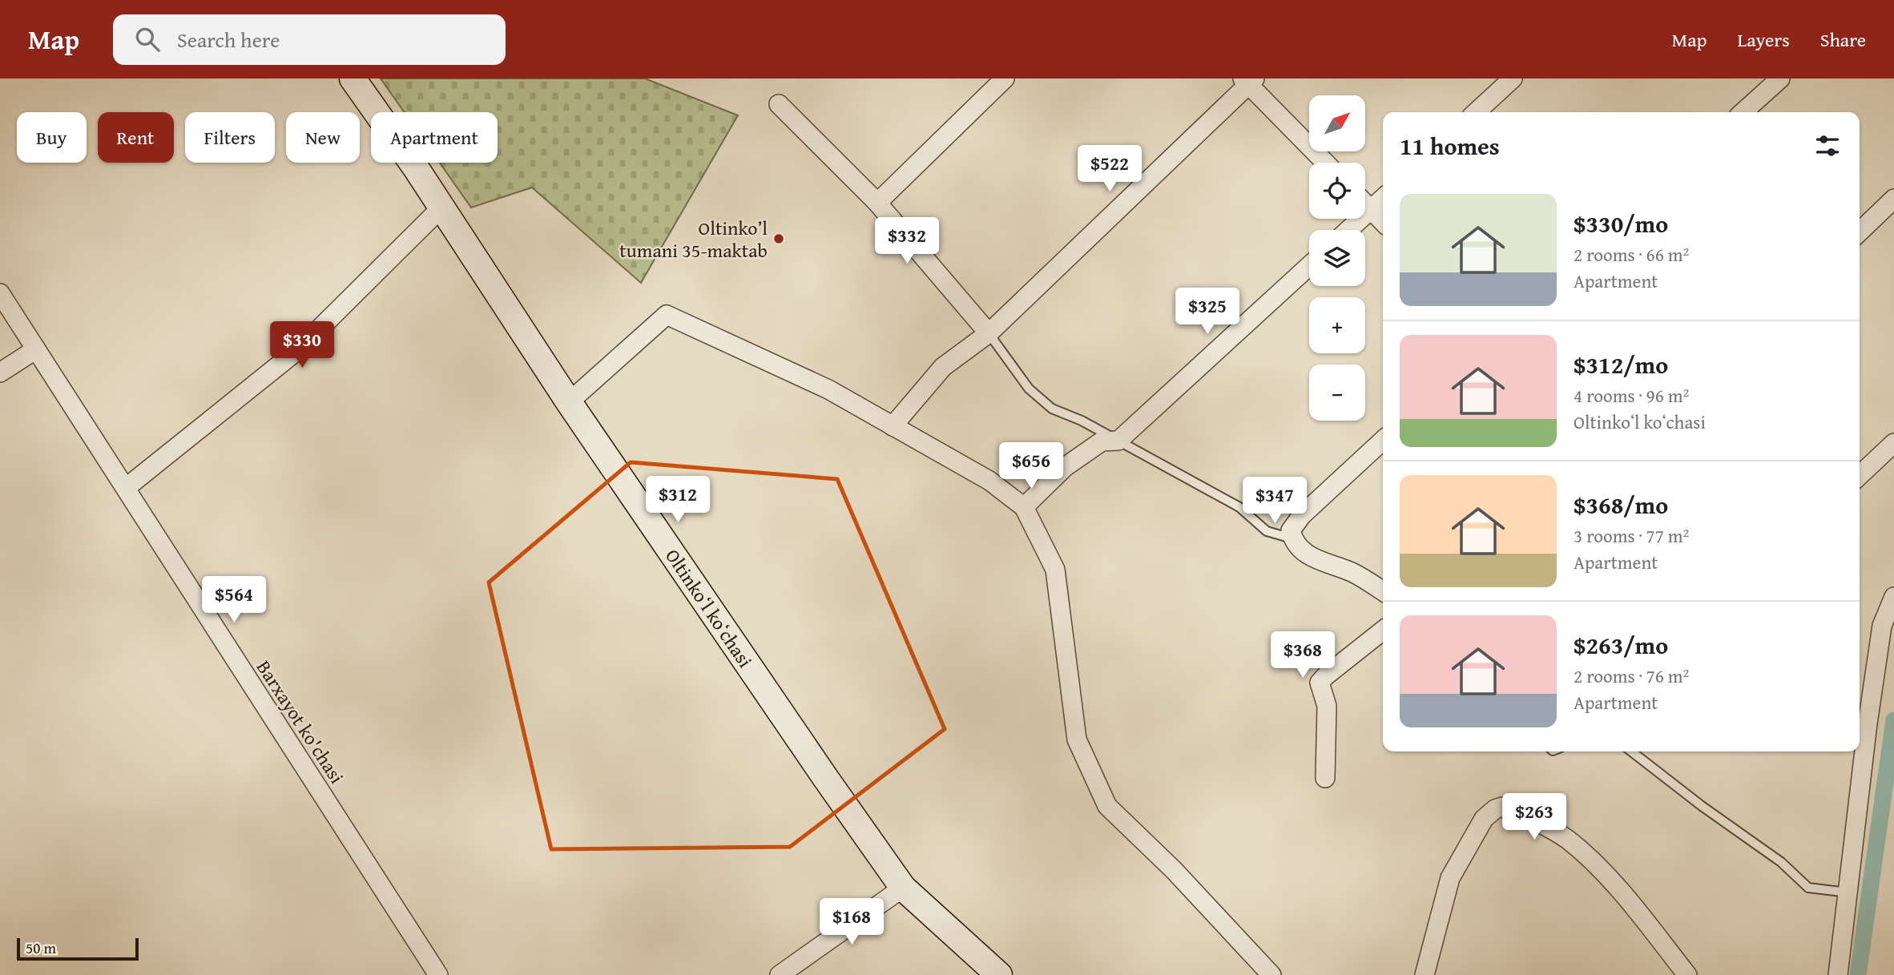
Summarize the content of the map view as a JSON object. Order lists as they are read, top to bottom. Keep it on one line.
{"streets":{"main road":["Oltinkoʻl koʻchasi"],"street":["Barxayot ko'chasi"]},"places":["Oltinko’l tumani 35-maktab"],"scale_bar":"50 m","north":"top right","page":{"header":"Map","search":"Search here","nav":["Map","Layers","Share"],"map_buttons":["+","−"],"chip":["Buy","Rent","Filters","New","Apartment"],"heading":"11 homes","price":["$522","$332","$325","$330","$656","$312","$347","$564","$368","$263","$168"],"list":[{"name":"$330/mo","note":"2 rooms · 66 m² · Apartment"},{"name":"$312/mo","note":"4 rooms · 96 m² · Oltinkoʻl koʻchasi"},{"name":"$368/mo","note":"3 rooms · 77 m² · Apartment"},{"name":"$263/mo","note":"2 rooms · 76 m² · Apartment"}],"scale":"50 m"}}
